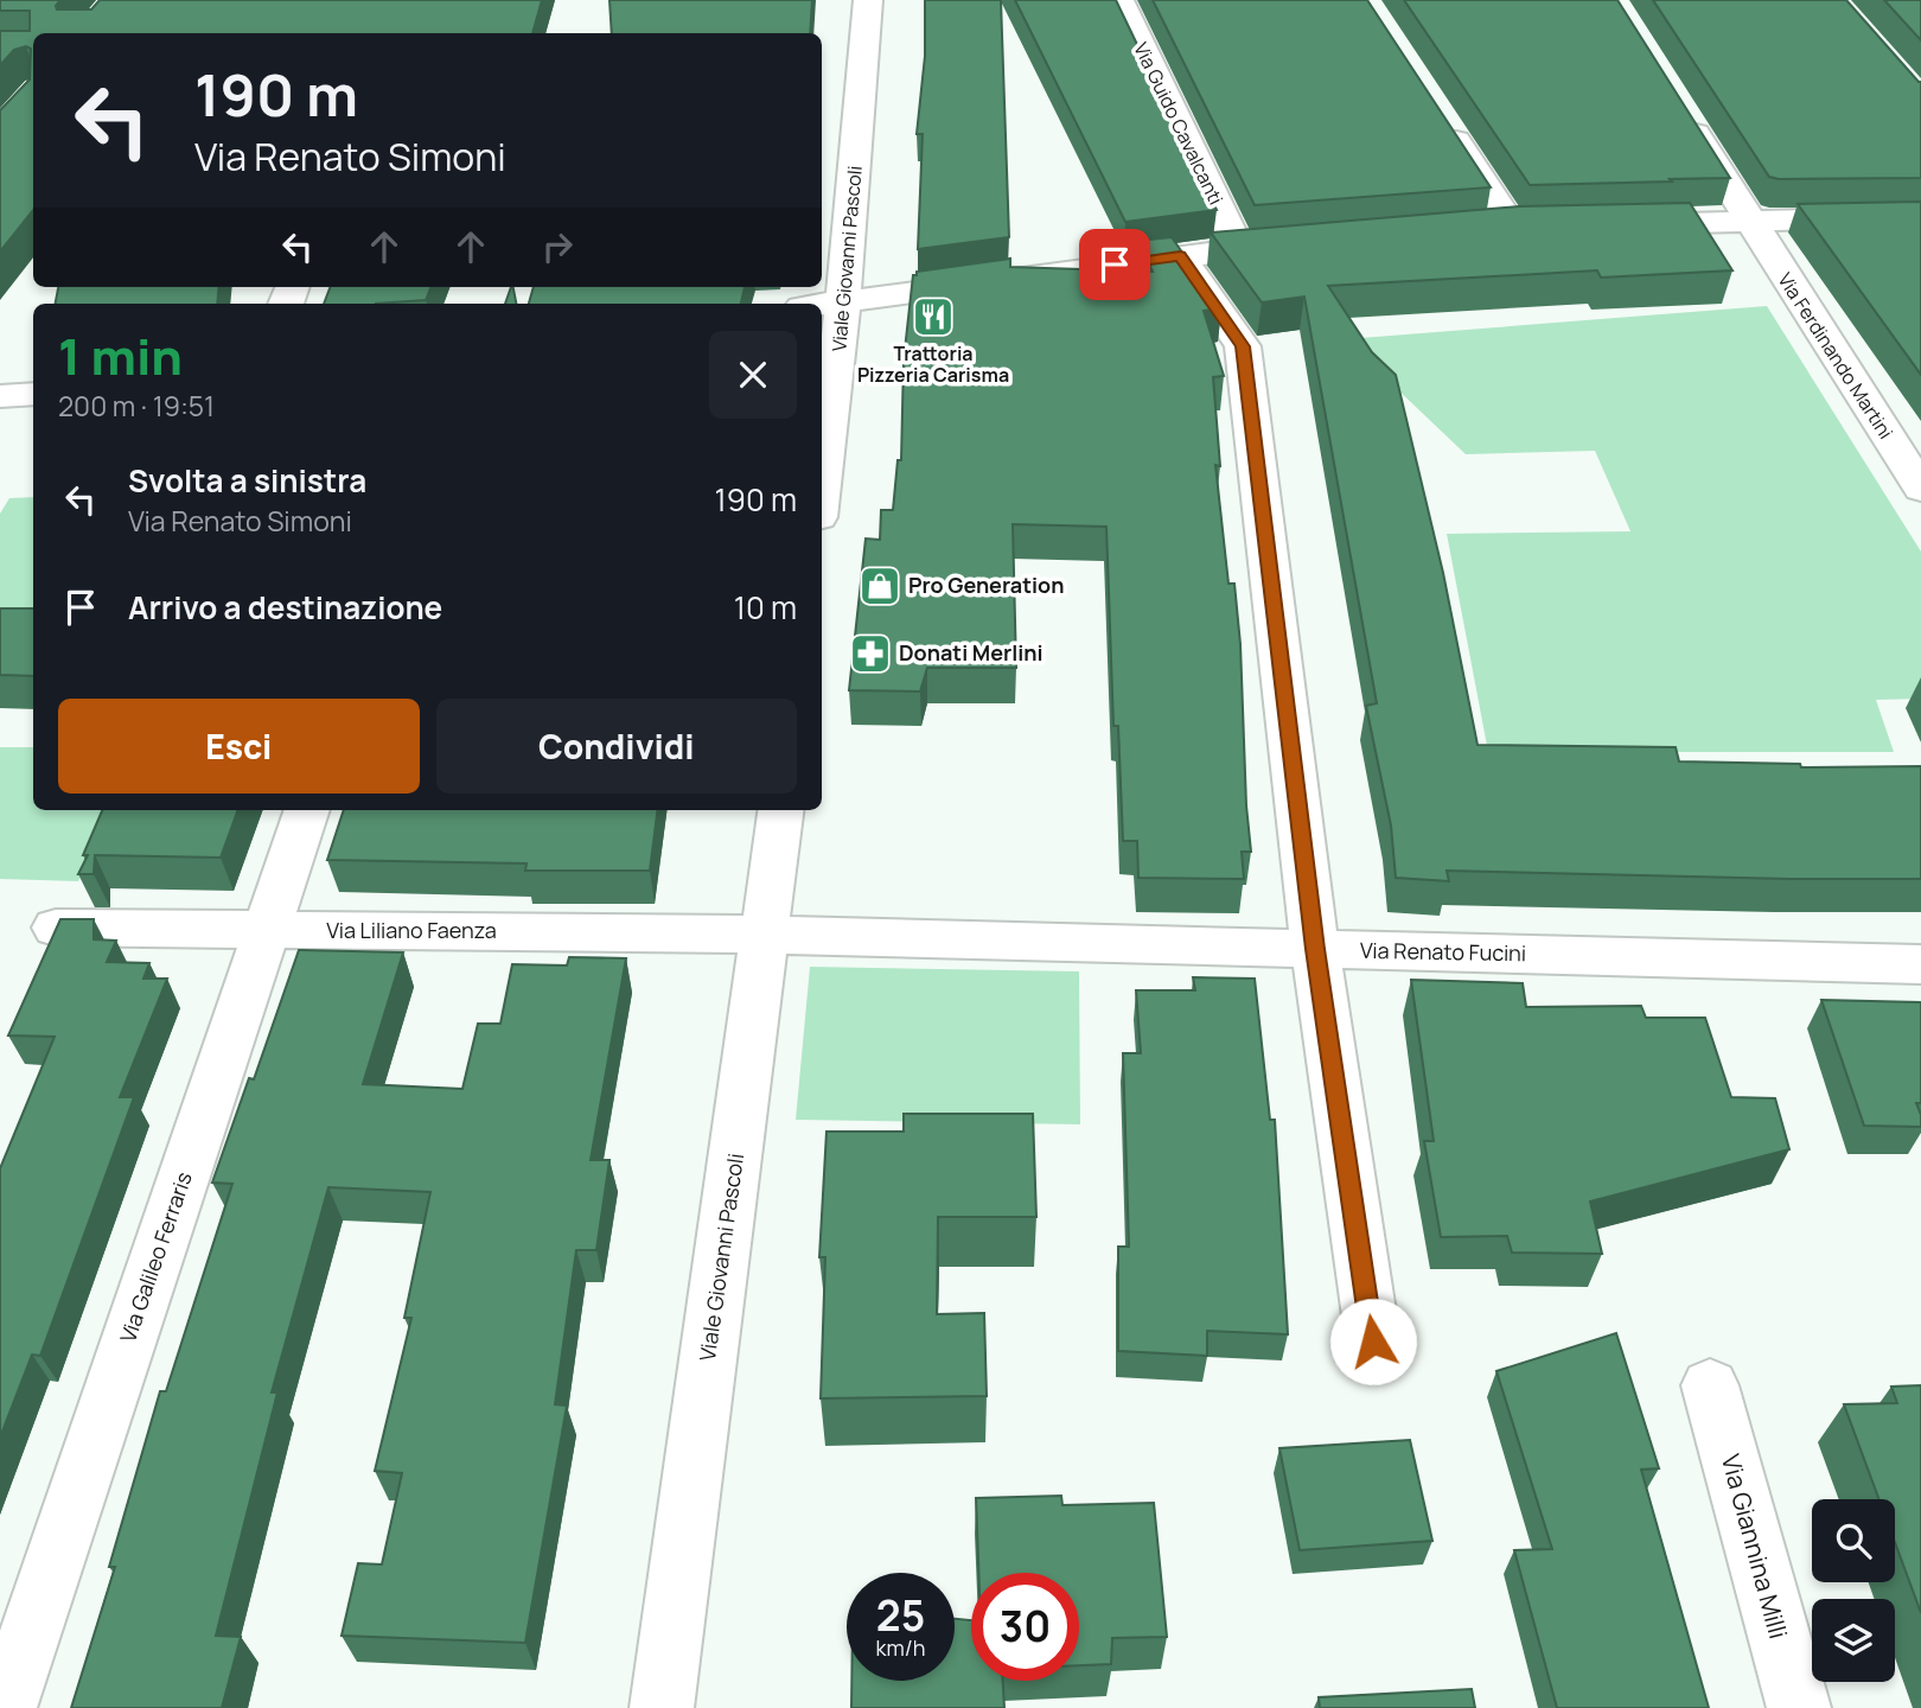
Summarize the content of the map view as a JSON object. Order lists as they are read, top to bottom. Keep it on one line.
{"streets":{"street":["Via Guido Cavalcanti","Viale Giovanni Pascoli","Via Ferdinando Martini","Via Liliano Faenza","Via Renato Fucini","Via Galileo Ferraris","Via Giannina Milli"]},"crossings":[["Viale Giovanni Pascoli","Via Liliano Faenza"],["Viale Giovanni Pascoli","Via Renato Fucini"],["Via Liliano Faenza","Via Renato Fucini"],["Via Liliano Faenza","Via Galileo Ferraris"]],"places":{"restaurant":["Trattoria Pizzeria Carisma"],"shop":["Pro Generation"],"pharmacy":["Donati Merlini"]},"page":{"turn":["190 m","Via Renato Simoni"],"heading":["1 min","200 m · 19:51"],"list":[{"name":"Svolta a sinistra","note":"Via Renato Simoni","value":"190 m"},{"name":"Arrivo a destinazione","value":"10 m"}],"buttons":["Esci","Condividi"],"speed":"25 km/h","limit":"30"}}
